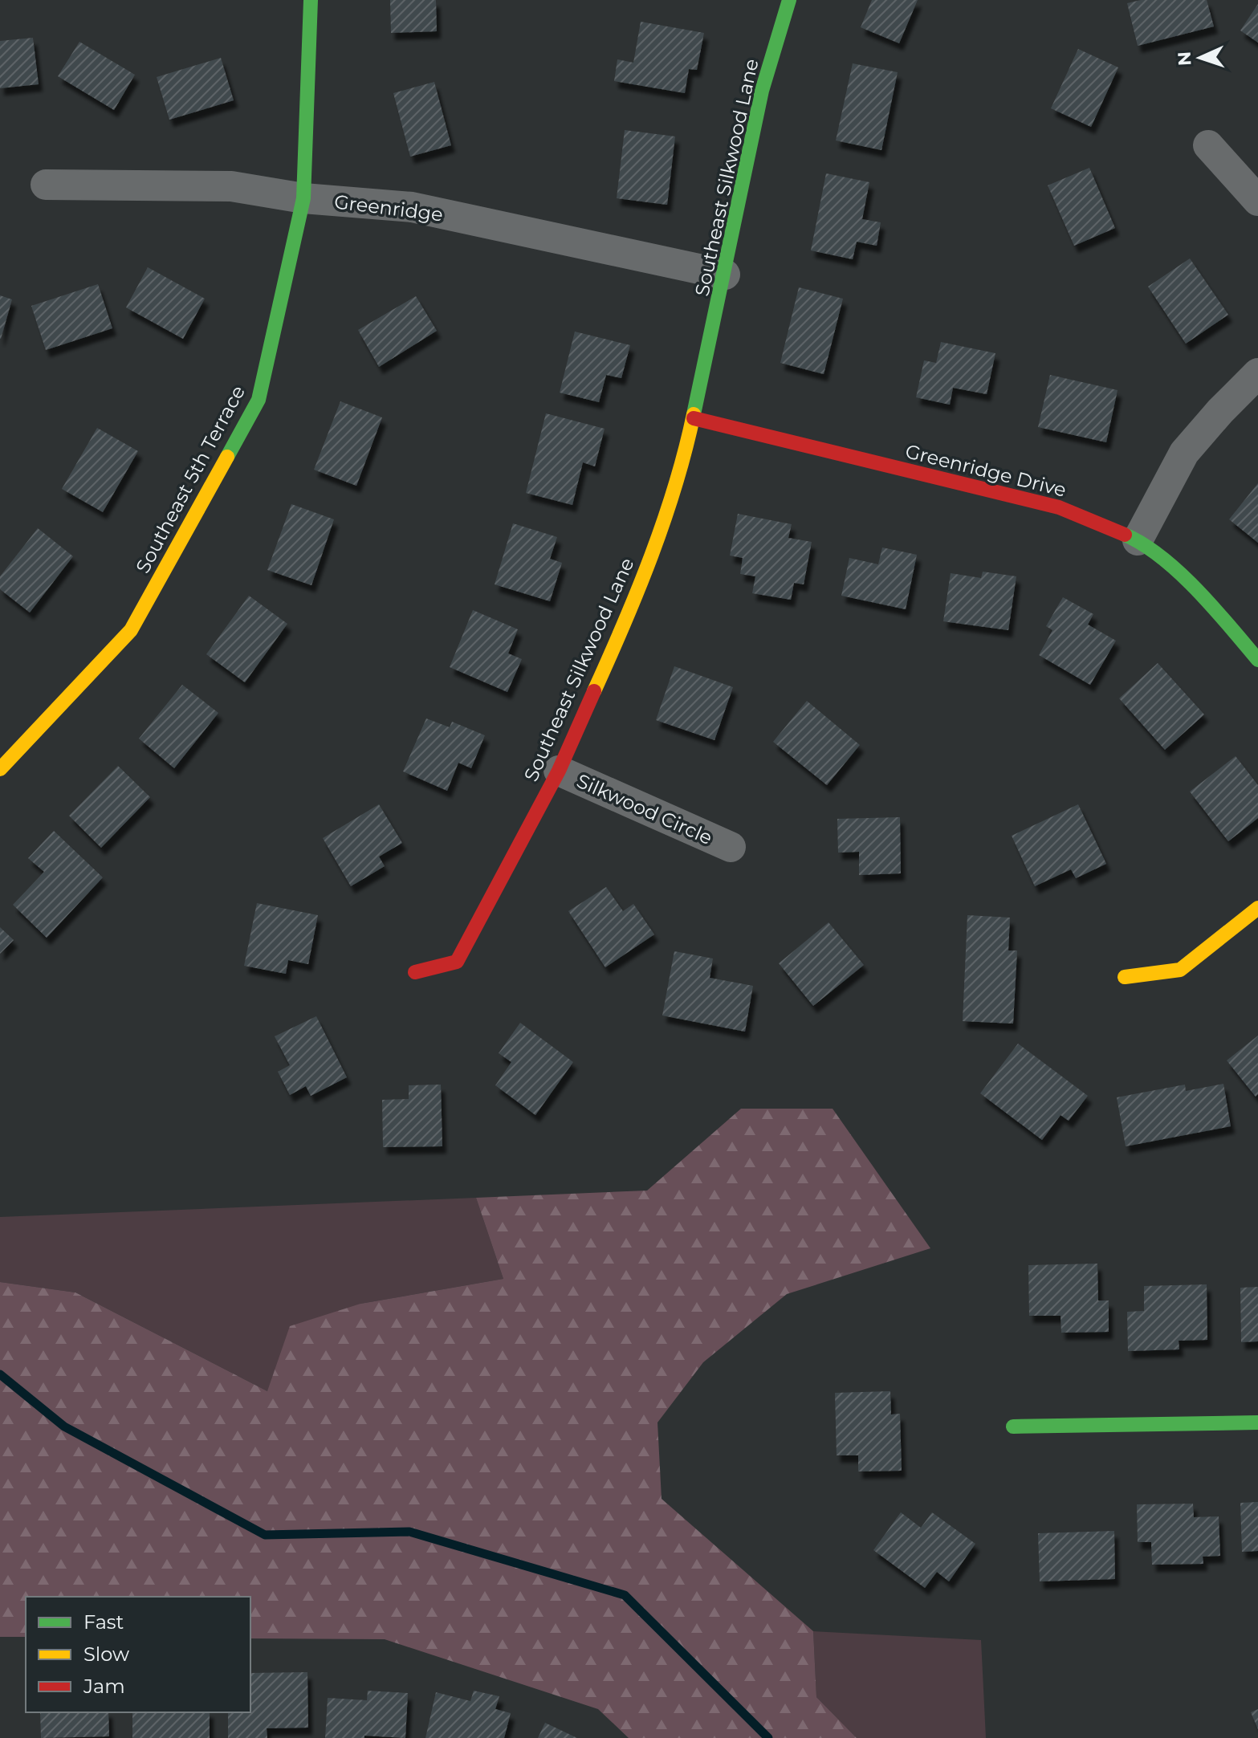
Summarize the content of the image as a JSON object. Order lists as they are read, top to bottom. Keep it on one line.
{"streets":{"street":["Southeast Silkwood Lane","Greenridge","Greenridge Drive","Southeast 5th Terrace","Silkwood Circle"]},"crossings":[["Southeast Silkwood Lane","Greenridge"],["Southeast Silkwood Lane","Greenridge Drive"],["Southeast Silkwood Lane","Silkwood Circle"],["Greenridge","Southeast 5th Terrace"]],"legend":["Fast","Slow","Jam"],"north":"left"}
